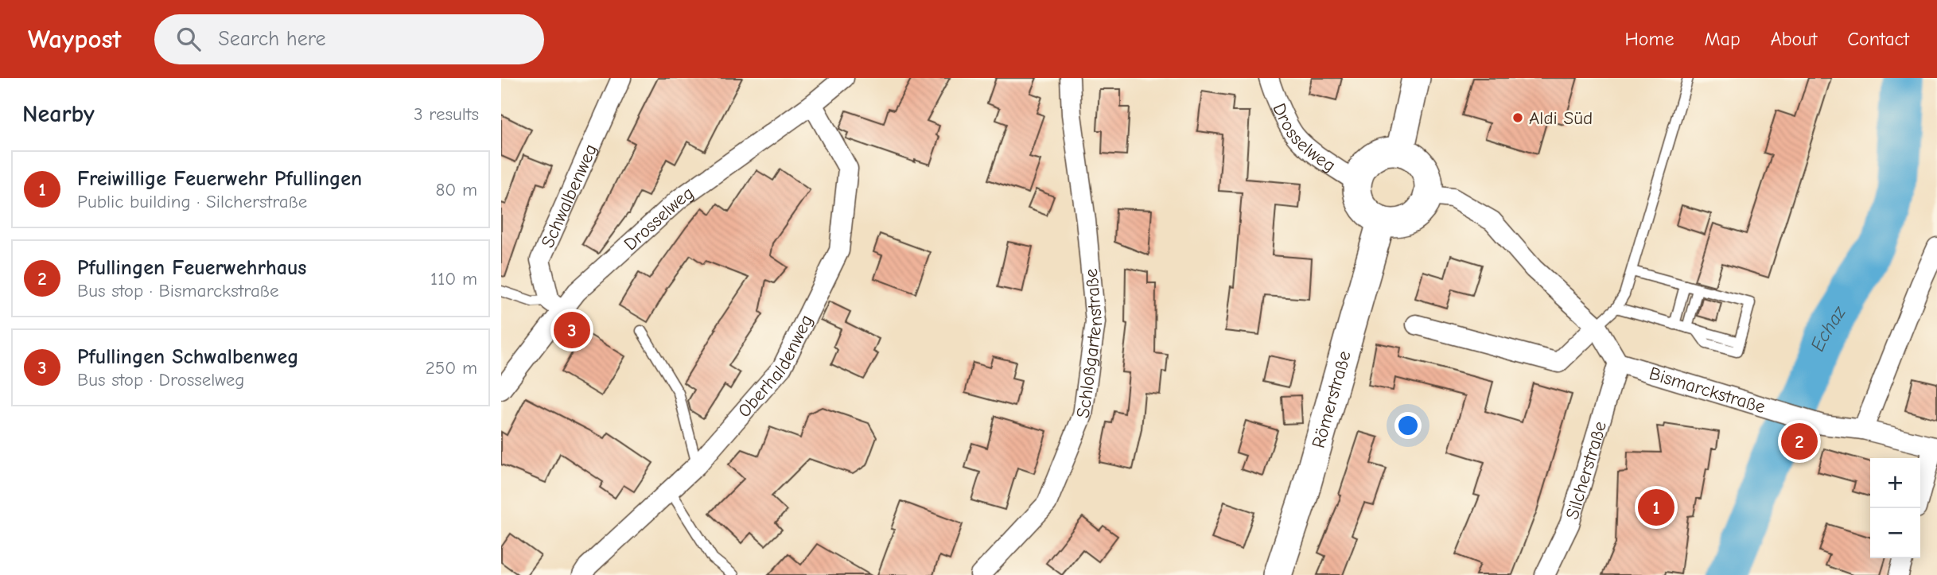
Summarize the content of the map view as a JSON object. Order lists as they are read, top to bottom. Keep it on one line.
{"streets":{"main road":["Römerstraße"],"street":["Drosselweg","Schwalbenweg","Schloßgartenstraße","Oberhaldenweg","Bismarckstraße","Silcherstraße"]},"crossings":[["Drosselweg","Schwalbenweg"],["Drosselweg","Oberhaldenweg"],["Drosselweg","Römerstraße"],["Bismarckstraße","Silcherstraße"]],"water":["Echaz"],"places":["Aldi Süd"],"page":{"header":"Waypost","search":"Search here","nav":["Home","Map","About","Contact"],"heading":["Nearby","3 results"],"list":[{"mark":"1","name":"Freiwillige Feuerwehr Pfullingen","note":"Public building · Silcherstraße","value":"80 m"},{"mark":"2","name":"Pfullingen Feuerwehrhaus","note":"Bus stop · Bismarckstraße","value":"110 m"},{"mark":"3","name":"Pfullingen Schwalbenweg","note":"Bus stop · Drosselweg","value":"250 m"}],"pins":["3","2","1"],"map_buttons":["+","−"]}}
